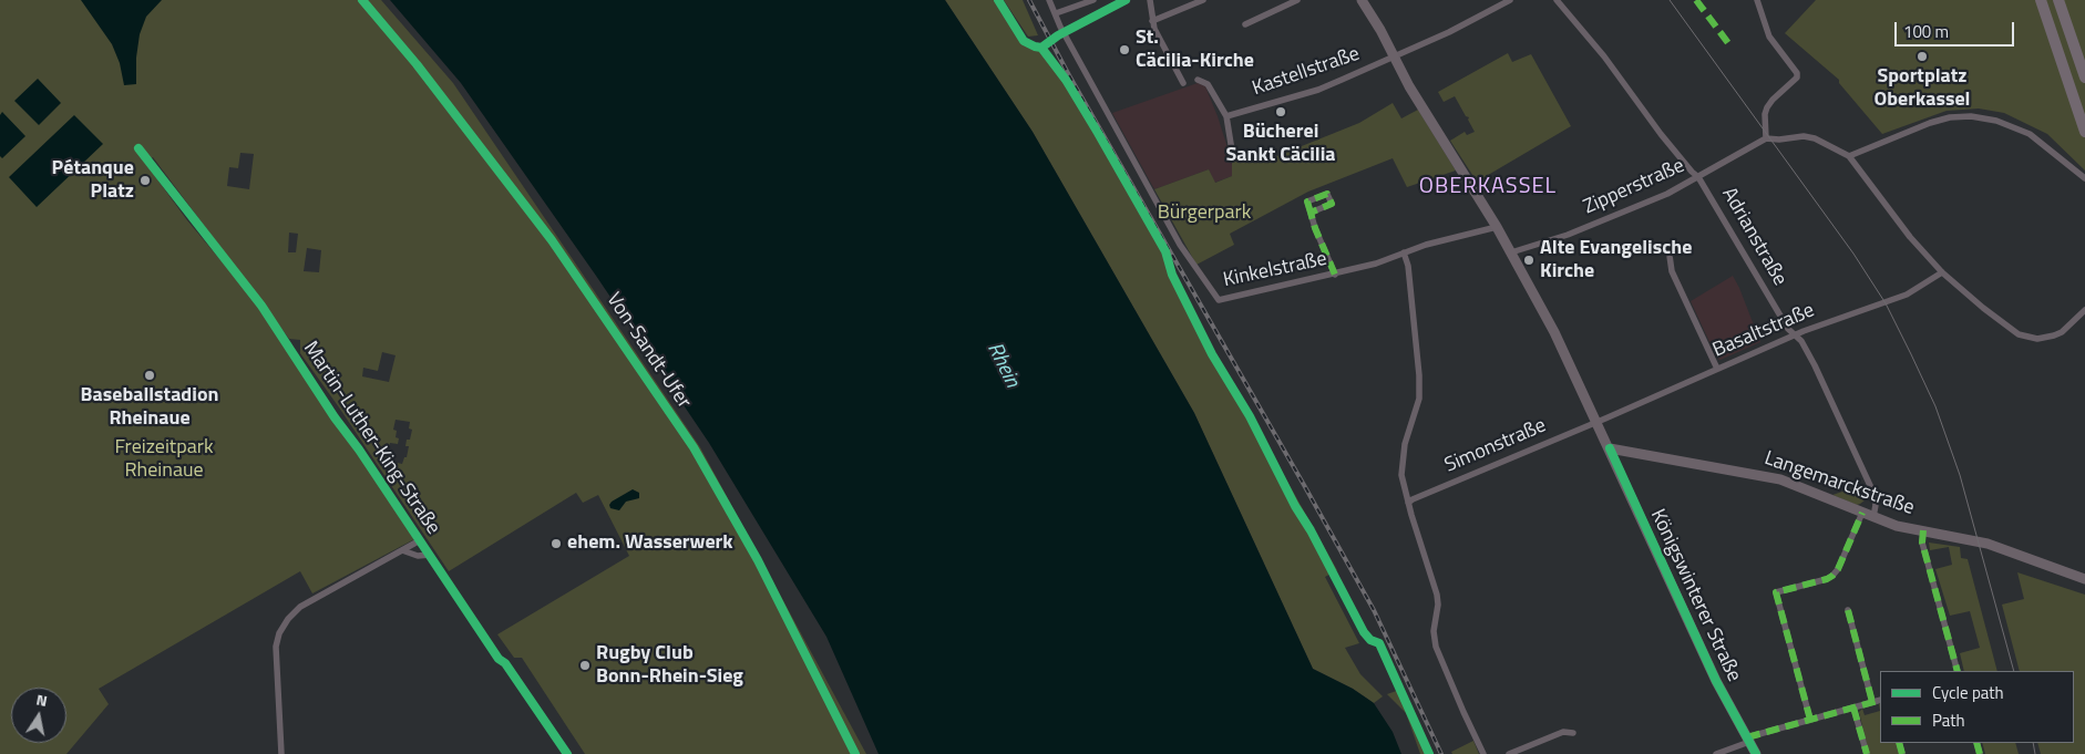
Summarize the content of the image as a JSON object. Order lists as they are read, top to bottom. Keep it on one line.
{"streets":{"main road":["Langemarckstraße","Königswinterer Straße"],"street":["Kastellstraße","Zipperstraße","Adrianstraße","Kinkelstraße","Basaltstraße","Martin-Luther-King-Straße","Simonstraße"],"cycle path":["Von-Sandt-Ufer"]},"crossings":[["Kastellstraße","Königswinterer Straße"],["Zipperstraße","Adrianstraße"],["Zipperstraße","Königswinterer Straße"],["Adrianstraße","Basaltstraße"],["Adrianstraße","Langemarckstraße"],["Kinkelstraße","Königswinterer Straße"],["Basaltstraße","Simonstraße"],["Basaltstraße","Königswinterer Straße"],["Simonstraße","Königswinterer Straße"],["Langemarckstraße","Königswinterer Straße"]],"districts":["OBERKASSEL"],"water":["Rhein"],"parks":["Bürgerpark","Freizeitpark Rheinaue"],"places":["St. Cäcilia-Kirche","Sportplatz Oberkassel","Bücherei Sankt Cäcilia","Pétanque Platz","Alte Evangelische Kirche","Baseballstadion Rheinaue","ehem. Wasserwerk","Rugby Club Bonn-Rhein-Sieg"],"legend":["Cycle path","Path"],"scale_bar":"100 m","north":"top"}
